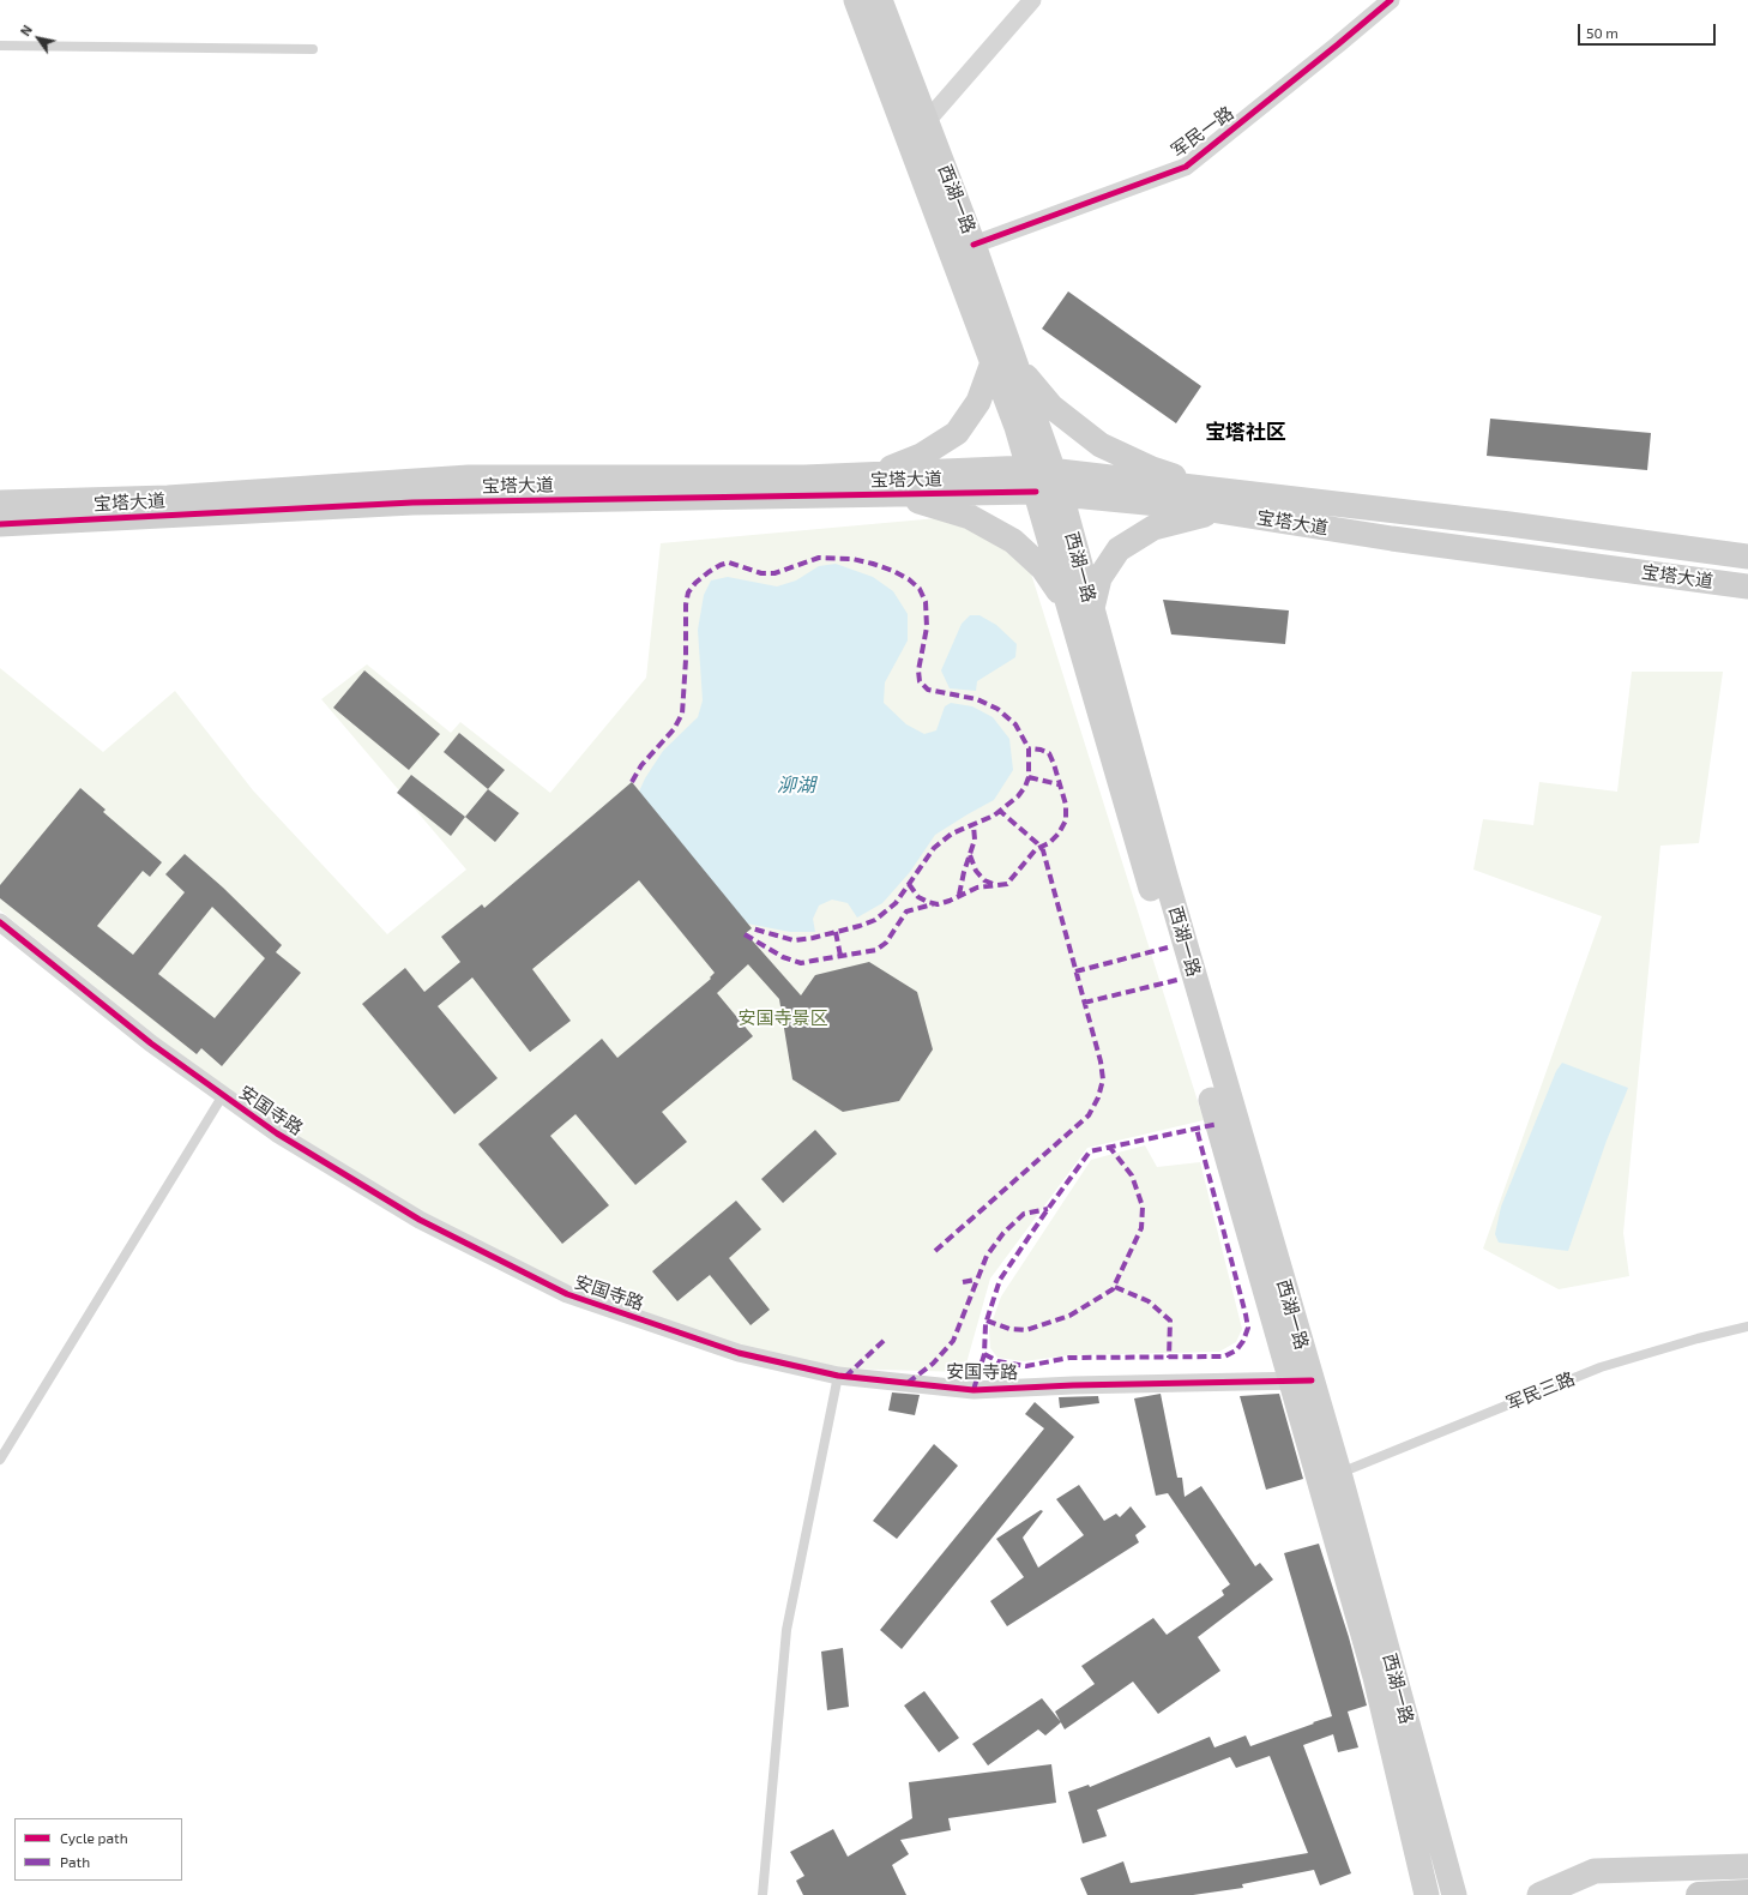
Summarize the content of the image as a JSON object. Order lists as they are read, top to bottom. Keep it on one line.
{"streets":{"main road":["西湖一路","宝塔大道"],"street":["军民一路","安国寺路"],"lane":["军民三路"]},"crossings":[["军民一路","西湖一路"],["西湖一路","宝塔大道"],["西湖一路","安国寺路"],["西湖一路","军民三路"]],"districts":["宝塔社区"],"water":["泖湖"],"parks":["安国寺景区"],"legend":["Cycle path","Path"],"scale_bar":"50 m","north":"top left"}
